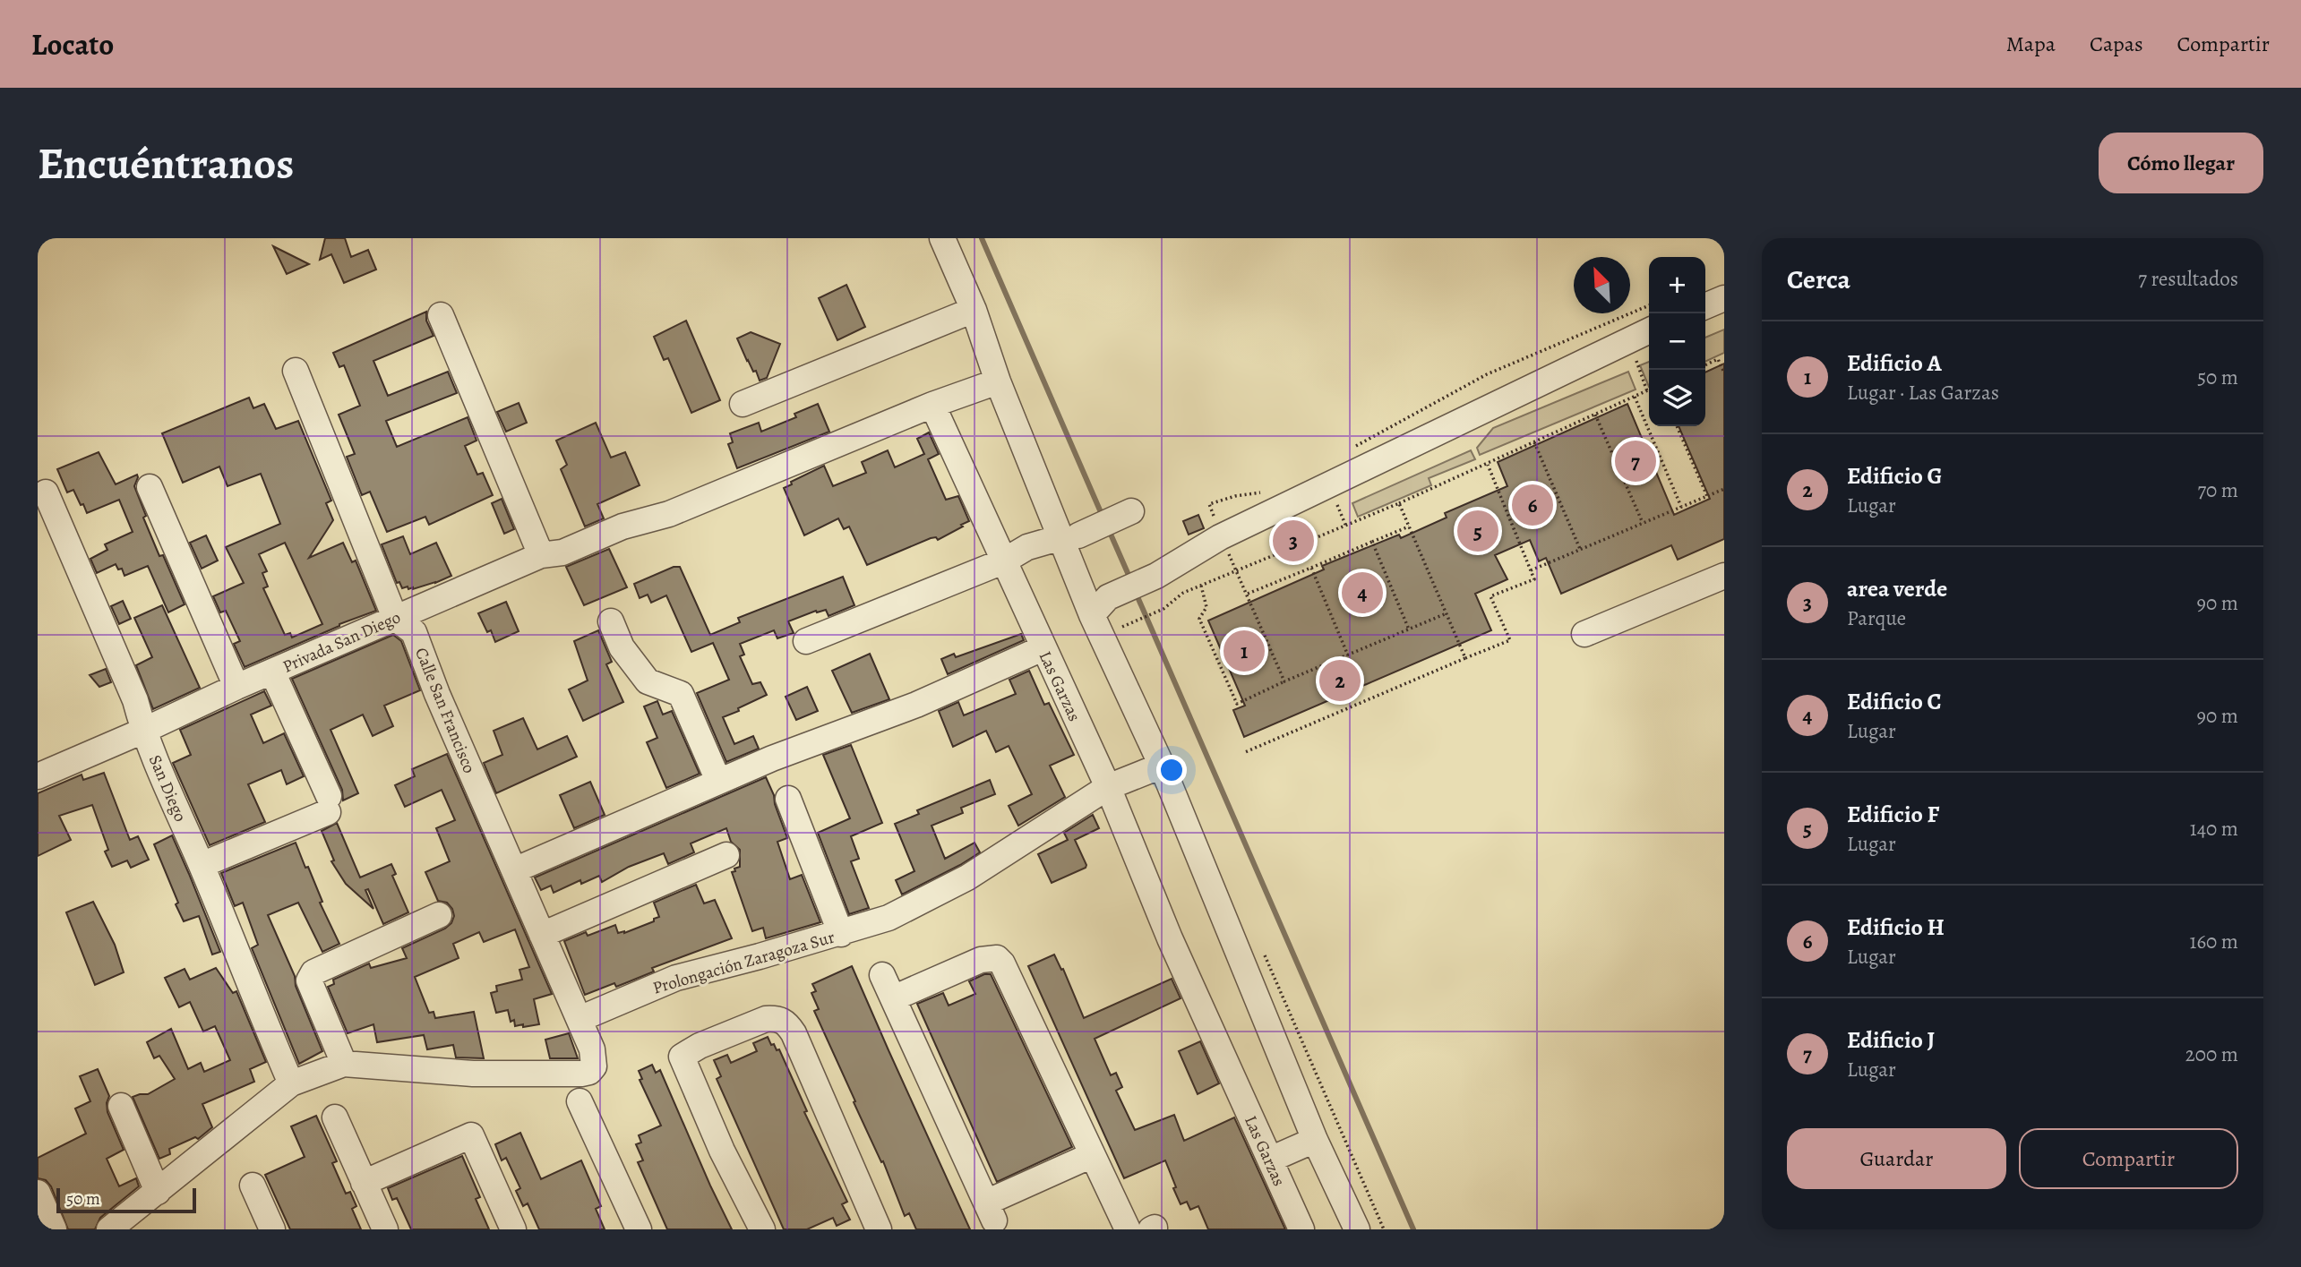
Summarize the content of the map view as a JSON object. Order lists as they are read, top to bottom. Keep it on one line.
{"streets":{"street":["Privada San Diego","Las Garzas","Calle San Francisco","San Diego","Prolongación Zaragoza Sur"]},"crossings":[["Privada San Diego","Las Garzas"],["Privada San Diego","Calle San Francisco"],["Privada San Diego","San Diego"],["Las Garzas","Prolongación Zaragoza Sur"],["Calle San Francisco","Prolongación Zaragoza Sur"]],"scale_bar":"50 m","north":"top left","page":{"header":"Locato","nav":["Mapa","Capas","Compartir"],"buttons":["Cómo llegar",["Guardar","Compartir"]],"title":"Encuéntranos","heading":["Cerca","7 resultados"],"map_buttons":["+","−"],"list":[{"mark":"1","name":"Edificio A","note":"Lugar · Las Garzas","value":"50 m"},{"mark":"2","name":"Edificio G","note":"Lugar","value":"70 m"},{"mark":"3","name":"area verde","note":"Parque","value":"90 m"},{"mark":"4","name":"Edificio C","note":"Lugar","value":"90 m"},{"mark":"5","name":"Edificio F","note":"Lugar","value":"140 m"},{"mark":"6","name":"Edificio H","note":"Lugar","value":"160 m"},{"mark":"7","name":"Edificio J","note":"Lugar","value":"200 m"}],"pins":["7","6","5","3","4","1","2"],"scale":"50 m"}}
